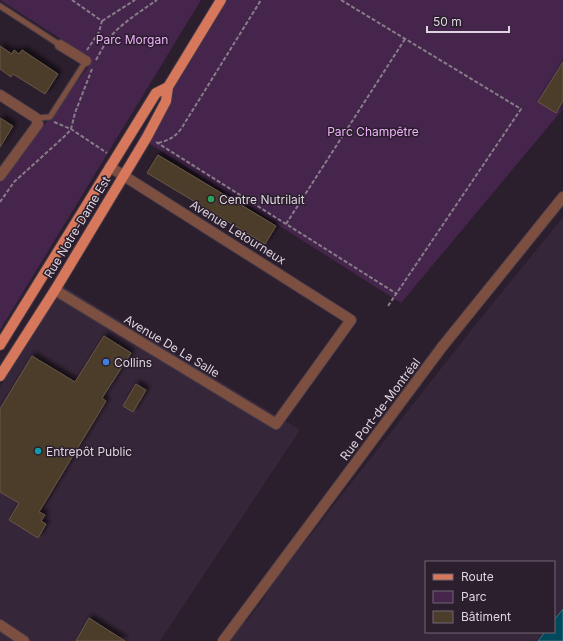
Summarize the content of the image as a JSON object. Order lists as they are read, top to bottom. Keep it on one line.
{"streets":{"main road":["Rue Notre-Dame Est"],"street":["Avenue Letourneux","Avenue De La Salle","Rue Port-de-Montréal"]},"crossings":[["Rue Notre-Dame Est","Avenue Letourneux"],["Rue Notre-Dame Est","Avenue De La Salle"],["Avenue Letourneux","Avenue De La Salle"]],"parks":["Parc Morgan","Parc Champêtre"],"places":["Centre Nutrilait","Collins","Entrepôt Public"],"legend":["Route","Parc","Bâtiment"],"scale_bar":"50 m"}
